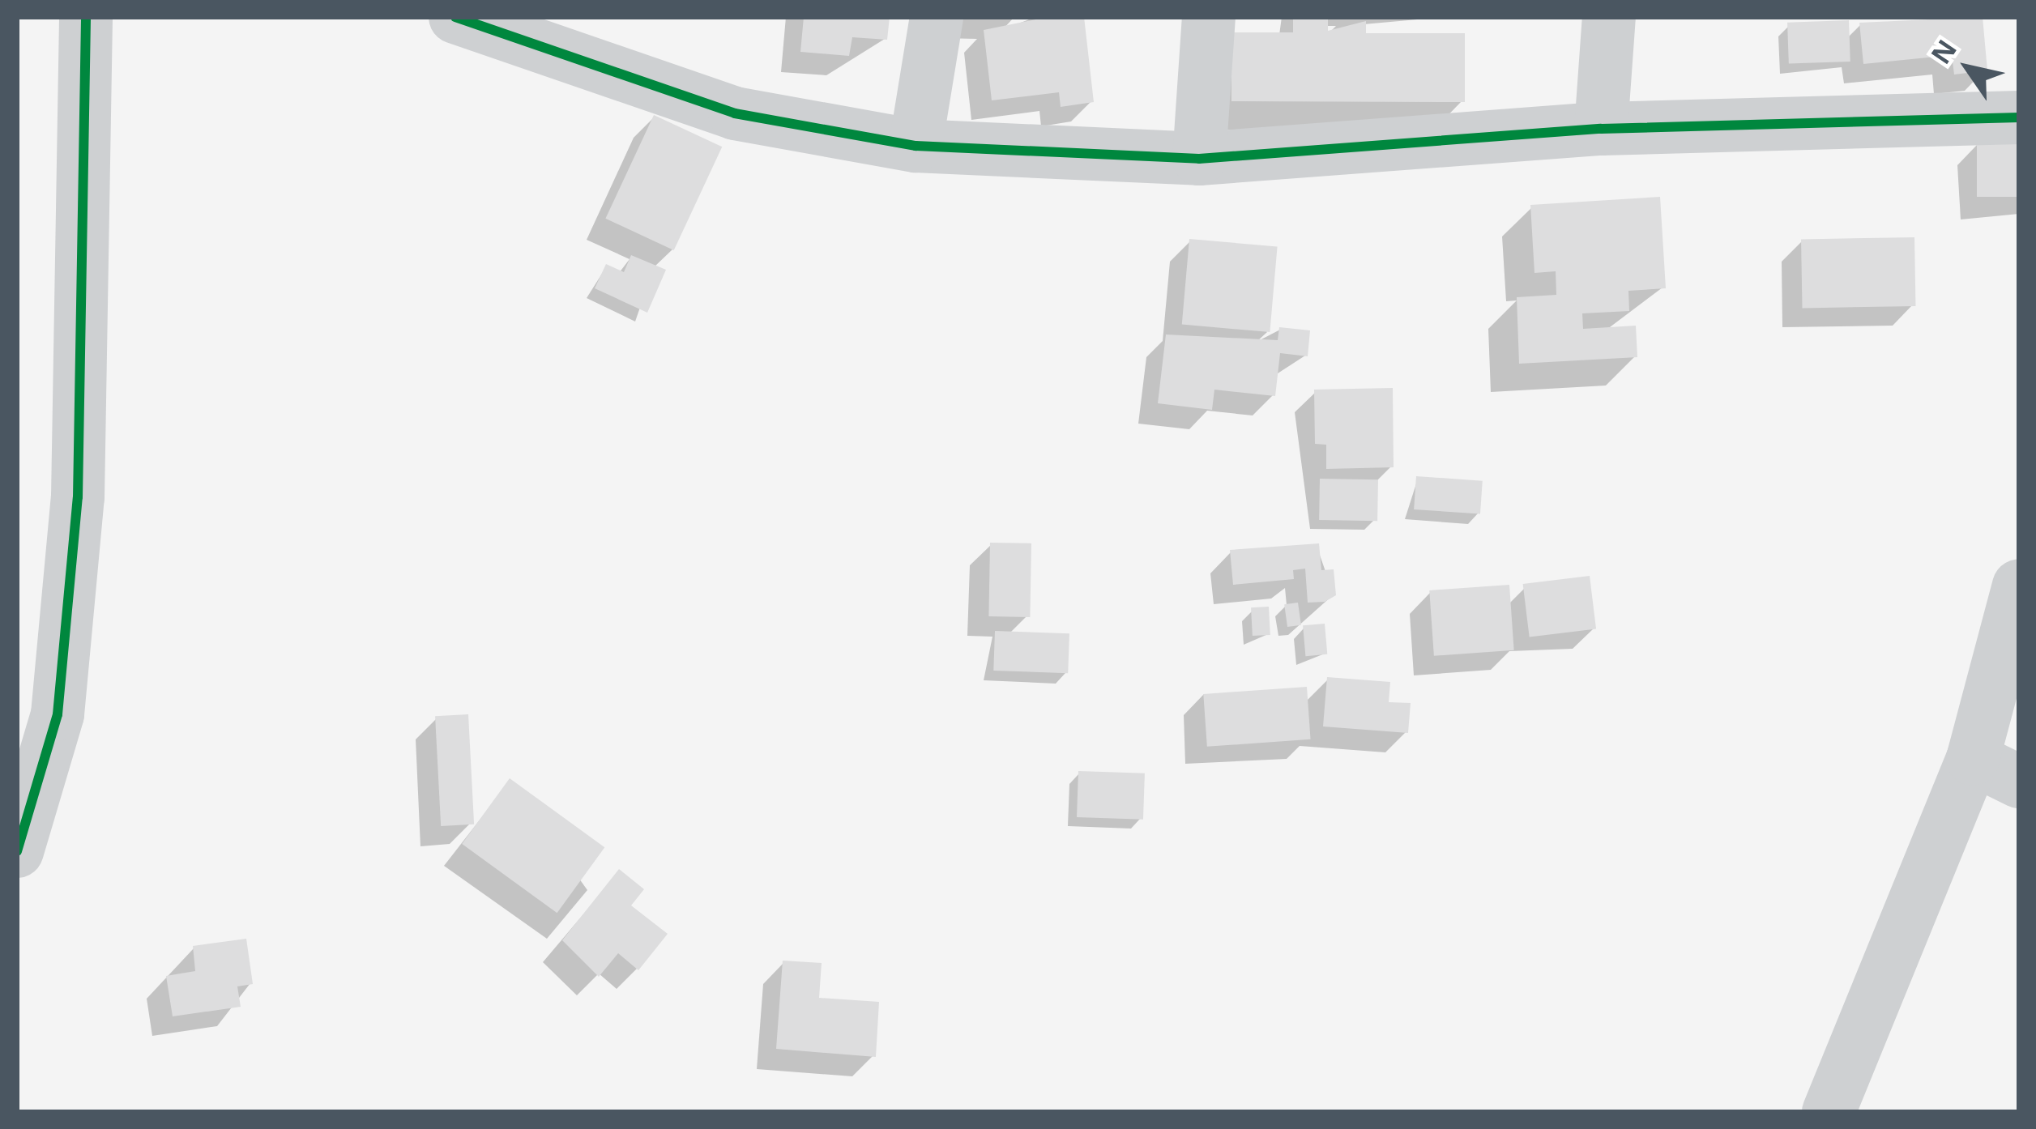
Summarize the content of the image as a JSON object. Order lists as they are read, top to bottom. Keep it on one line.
{"north":"top left"}
